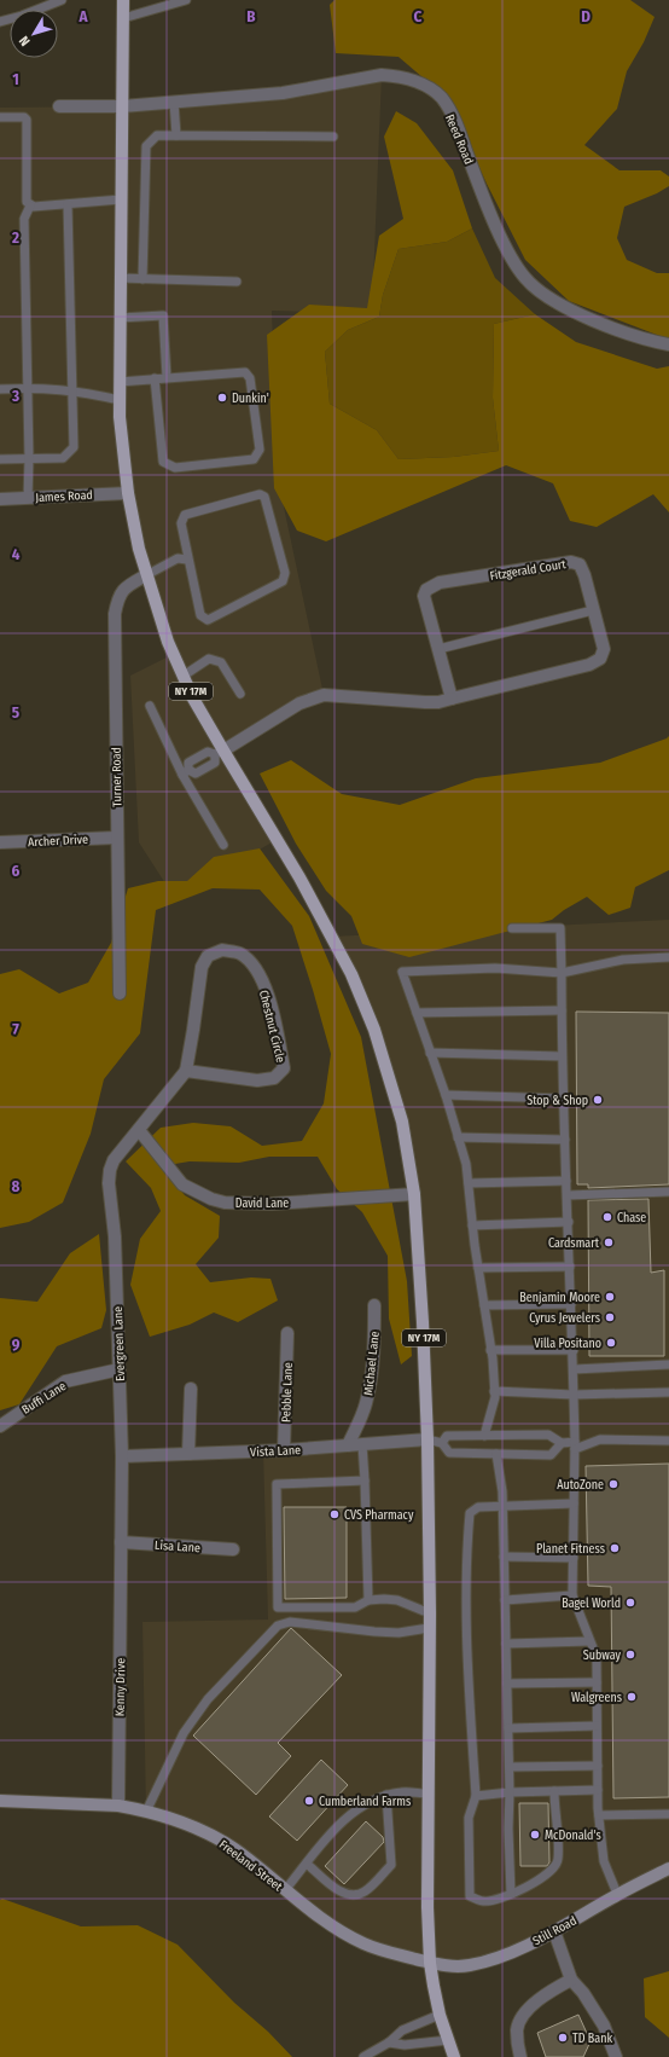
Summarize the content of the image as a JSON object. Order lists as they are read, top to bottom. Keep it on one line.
{"streets":{"main road":["NY 17M","Freeland Street","Still Road"],"street":["Reed Road","James Road","Fitzgerald Court","Turner Road","Archer Drive","Chestnut Circle","David Lane","Evergreen Lane","Michael Lane","Pebble Lane","Buffi Lane","Vista Lane","Lisa Lane","Kenny Drive"]},"crossings":[["Reed Road","NY 17M"],["James Road","NY 17M"],["Fitzgerald Court","NY 17M"],["NY 17M","Turner Road"],["NY 17M","David Lane"],["NY 17M","Vista Lane"],["NY 17M","Freeland Street"],["NY 17M","Still Road"],["Turner Road","Archer Drive"],["Chestnut Circle","David Lane"],["Chestnut Circle","Evergreen Lane"],["David Lane","Evergreen Lane"],["Evergreen Lane","Buffi Lane"],["Evergreen Lane","Vista Lane"],["Evergreen Lane","Lisa Lane"],["Evergreen Lane","Kenny Drive"],["Michael Lane","Vista Lane"],["Pebble Lane","Vista Lane"],["Kenny Drive","Freeland Street"],["Freeland Street","Still Road"]],"places":["Dunkin'","Stop & Shop","Chase","Cardsmart","Benjamin Moore","Cyrus Jewelers","Villa Positano","AutoZone","CVS Pharmacy","Planet Fitness","Bagel World","Subway","Walgreens","Cumberland Farms","McDonald's","TD Bank"],"north":"bottom left","grid":{"columns":["A","B","C","D"],"rows":["1","2","3","4","5","6","7","8","9"]}}
